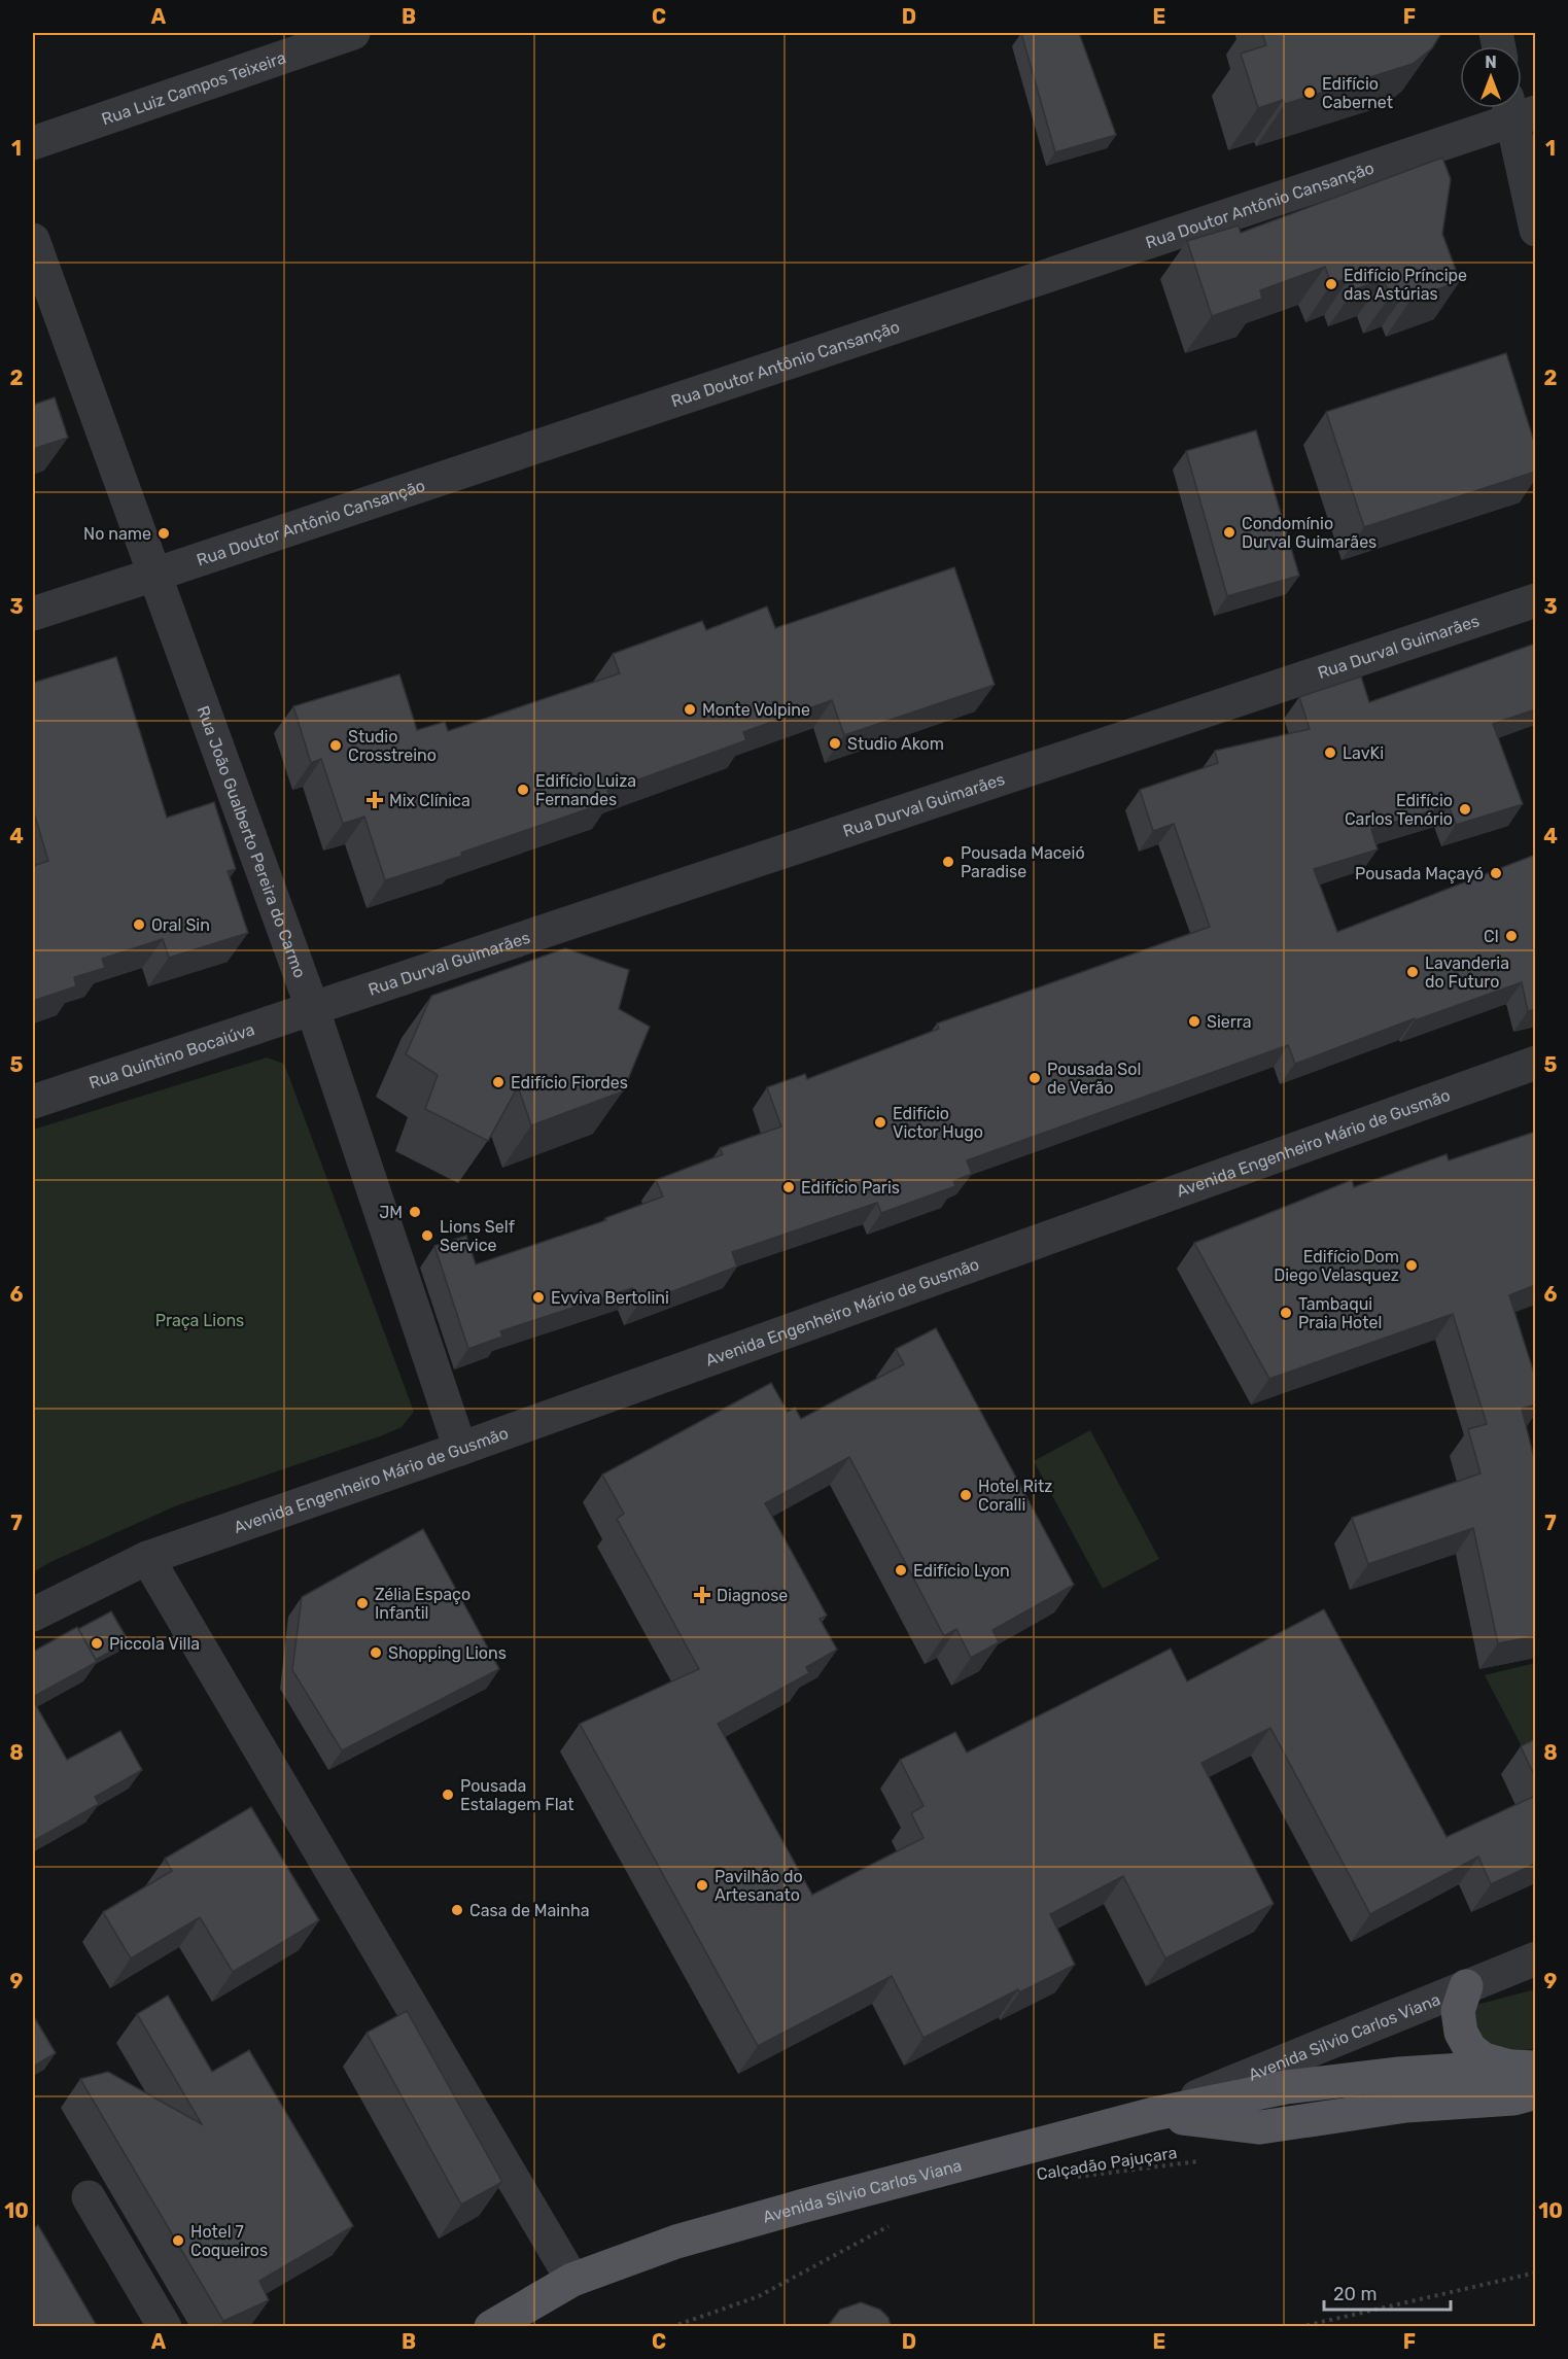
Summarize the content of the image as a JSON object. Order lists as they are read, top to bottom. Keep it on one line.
{"streets":{"main road":["Avenida Silvio Carlos Viana"],"street":["Rua Luiz Campos Teixeira","Rua Doutor Antônio Cansanção","Rua Durval Guimarães","Rua João Gualberto Pereira do Carmo","Rua Quintino Bocaiúva","Avenida Engenheiro Mário de Gusmão"],"path":["Calçadão Pajuçara"]},"crossings":[["Rua Doutor Antônio Cansanção","Rua João Gualberto Pereira do Carmo"],["Rua Durval Guimarães","Rua João Gualberto Pereira do Carmo"],["Rua Durval Guimarães","Rua Quintino Bocaiúva"],["Rua João Gualberto Pereira do Carmo","Rua Quintino Bocaiúva"],["Rua João Gualberto Pereira do Carmo","Avenida Engenheiro Mário de Gusmão"]],"parks":["Praça Lions"],"places":{"other":["Edifício Cabernet","Edifício Príncipe das Astúrias","Condomínio Durval Guimarães","No name","Monte Volpine","Studio Akom","Studio Crosstreino","LavKi","Edifício Luiza Fernandes","Edifício Carlos Tenório","Pousada Maceió Paradise","Pousada Maçayó","Oral Sin","CI","Lavanderia do Futuro","Sierra","Pousada Sol de Verão","Edifício Fiordes","Edifício Victor Hugo","Edifício Paris","JM","Lions Self Service","Edifício Dom Diego Velasquez","Evviva Bertolini","Tambaqui Praia Hotel","Hotel Ritz Coralli","Edifício Lyon","Zélia Espaço Infantil","Piccola Villa","Shopping Lions","Pousada Estalagem Flat","Pavilhão do Artesanato","Casa de Mainha","Hotel 7 Coqueiros"],"health":["Mix Clínica","Diagnose"]},"scale_bar":"20 m","north":"top","grid":{"columns":["A","B","C","D","E","F"],"rows":["1","2","3","4","5","6","7","8","9","10"]}}
